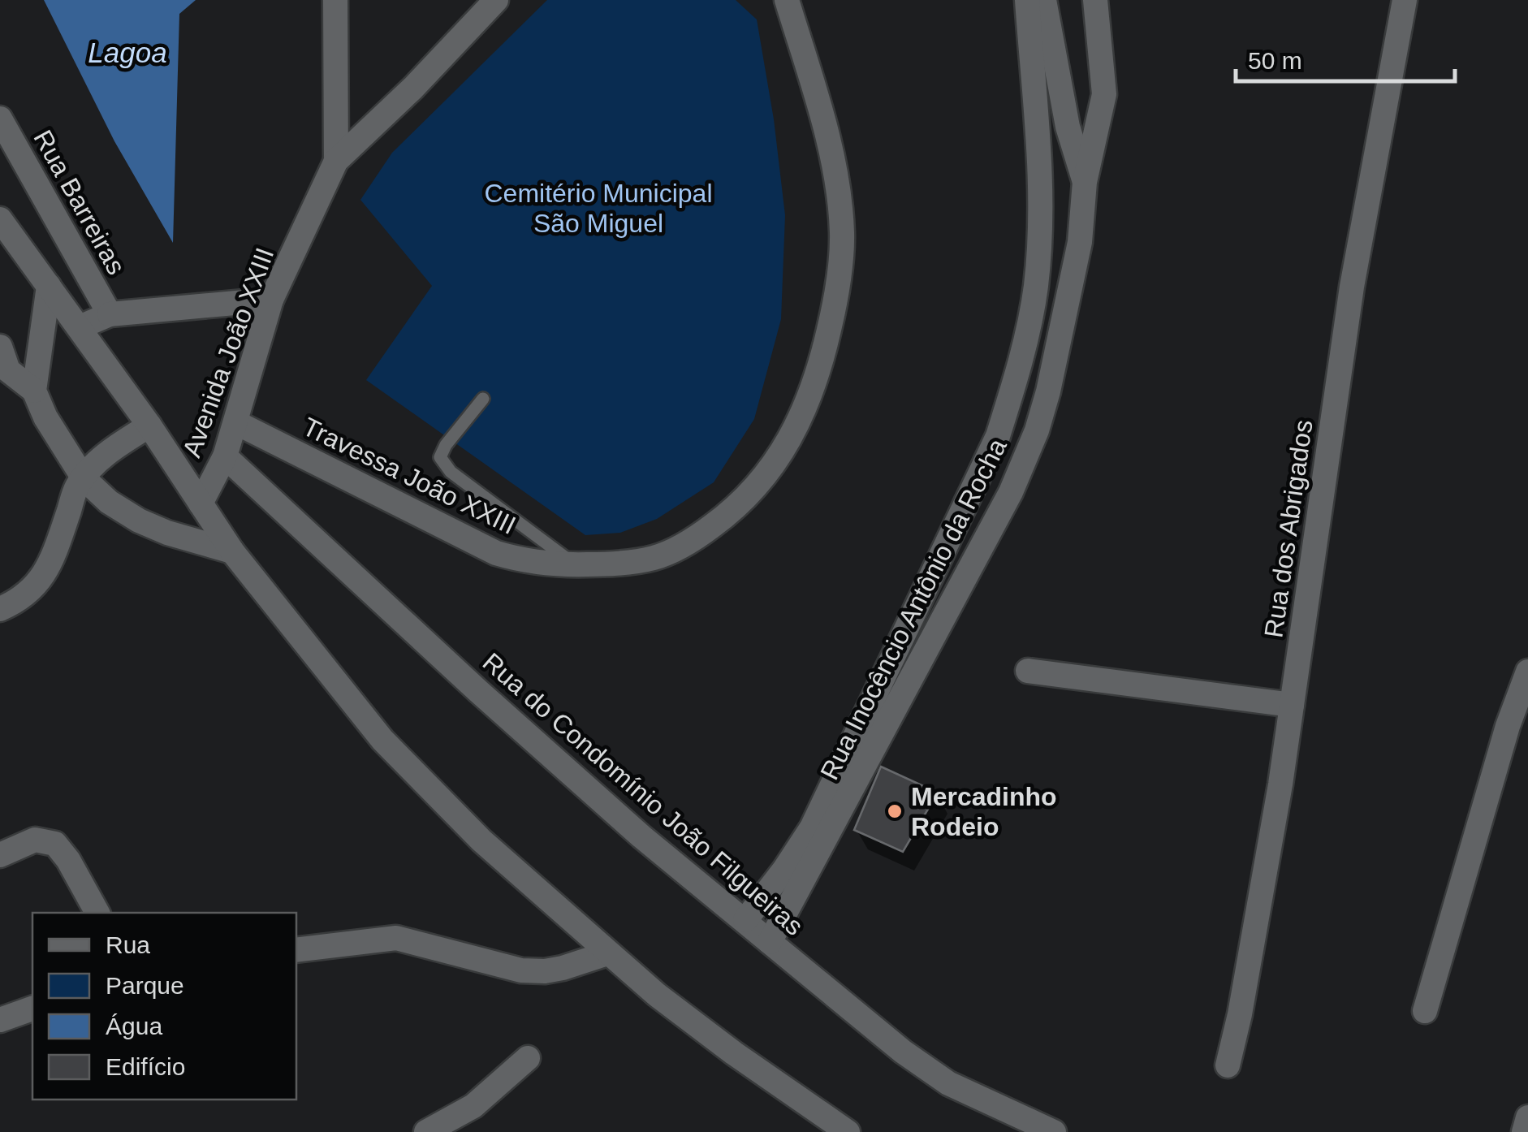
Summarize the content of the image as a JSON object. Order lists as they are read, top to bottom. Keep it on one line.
{"streets":{"street":["Rua Barreiras","Avenida João XXIII","Travessa João XXIII","Rua dos Abrigados","Rua Inocêncio Antônio da Rocha","Rua do Condomínio João Filgueiras"]},"crossings":[["Rua Barreiras","Avenida João XXIII"],["Avenida João XXIII","Travessa João XXIII"],["Avenida João XXIII","Rua do Condomínio João Filgueiras"],["Rua Inocêncio Antônio da Rocha","Rua do Condomínio João Filgueiras"]],"water":["Lagoa"],"parks":["Cemitério Municipal São Miguel"],"places":["Mercadinho Rodeio"],"legend":["Rua","Parque","Água","Edifício"],"scale_bar":"50 m"}
